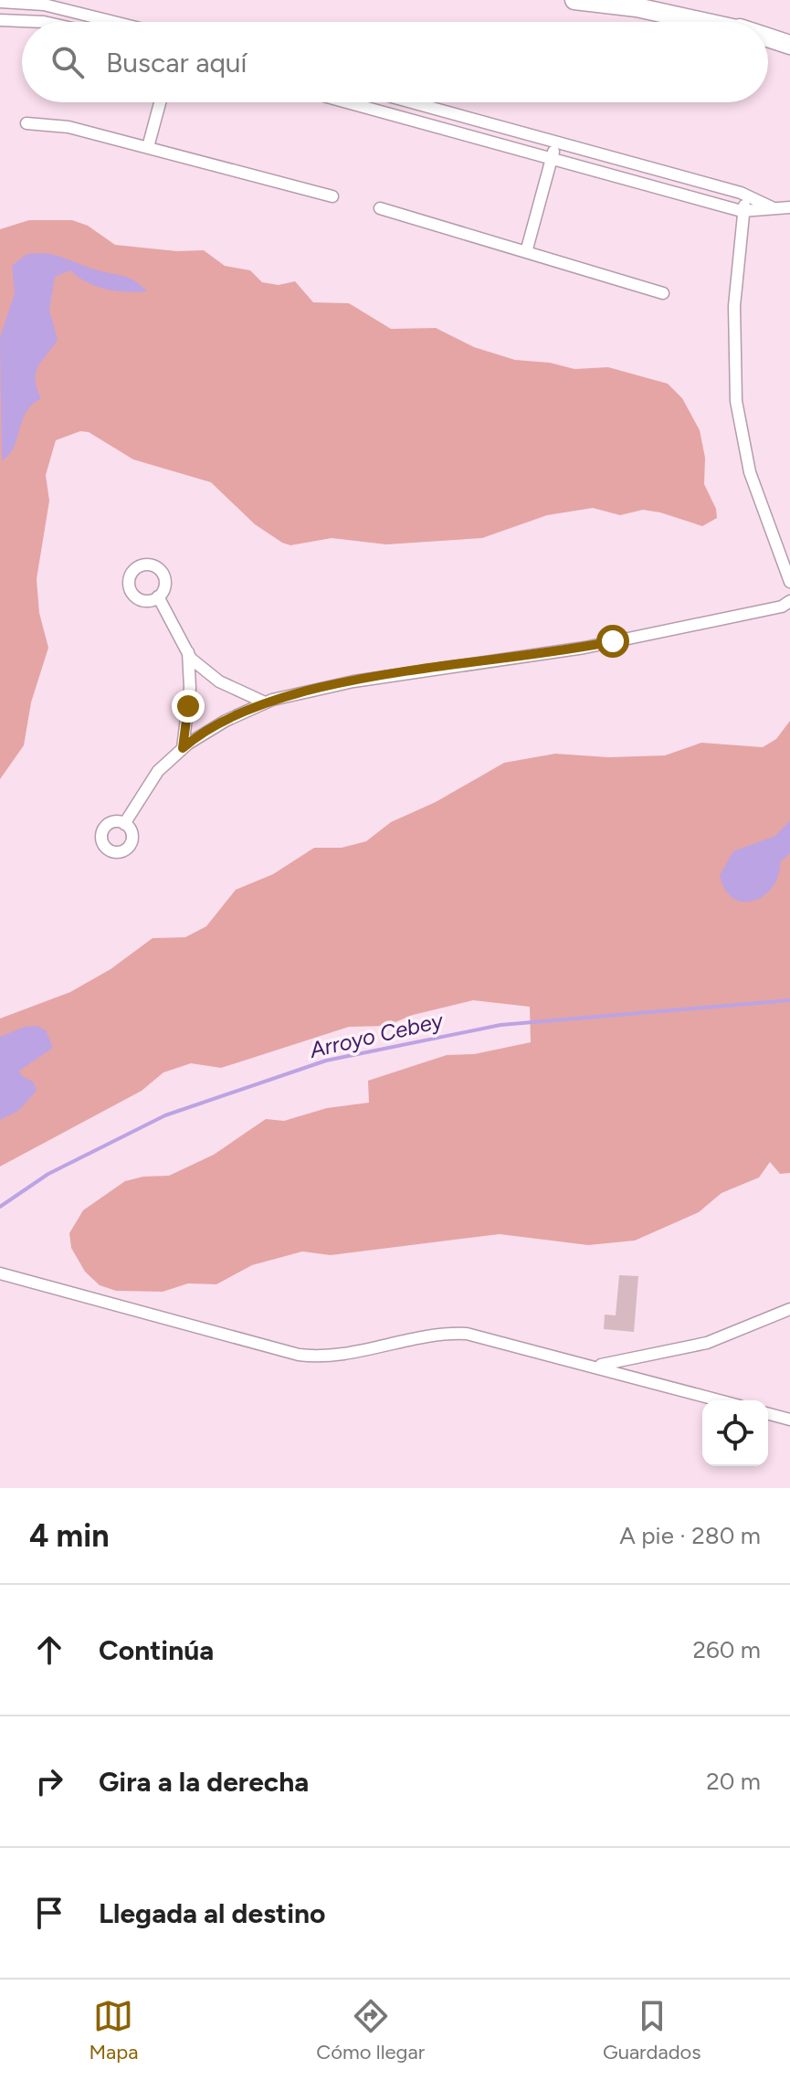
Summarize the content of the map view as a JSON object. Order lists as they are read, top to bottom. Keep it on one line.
{"water":["Arroyo Cebey"],"page":{"search":"Buscar aquí","heading":["4 min","A pie · 280 m"],"list":[["Continúa","260 m"],["Gira a la derecha","20 m"],"Llegada al destino"],"nav":["Mapa","Cómo llegar","Guardados"]}}
